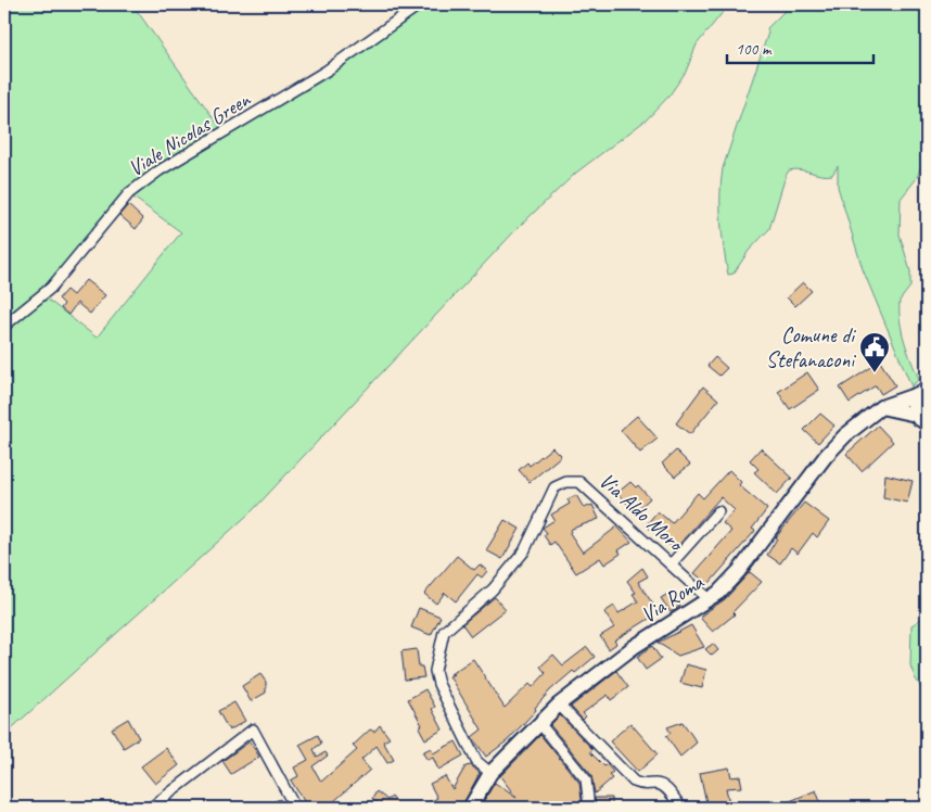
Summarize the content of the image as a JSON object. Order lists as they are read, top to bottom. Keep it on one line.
{"streets":{"street":["Viale Nicolas Green","Via Aldo Moro","Via Roma"]},"crossings":[["Via Aldo Moro","Via Roma"]],"places":{"public building":["Comune di Stefanaconi"]},"scale_bar":"100 m"}
